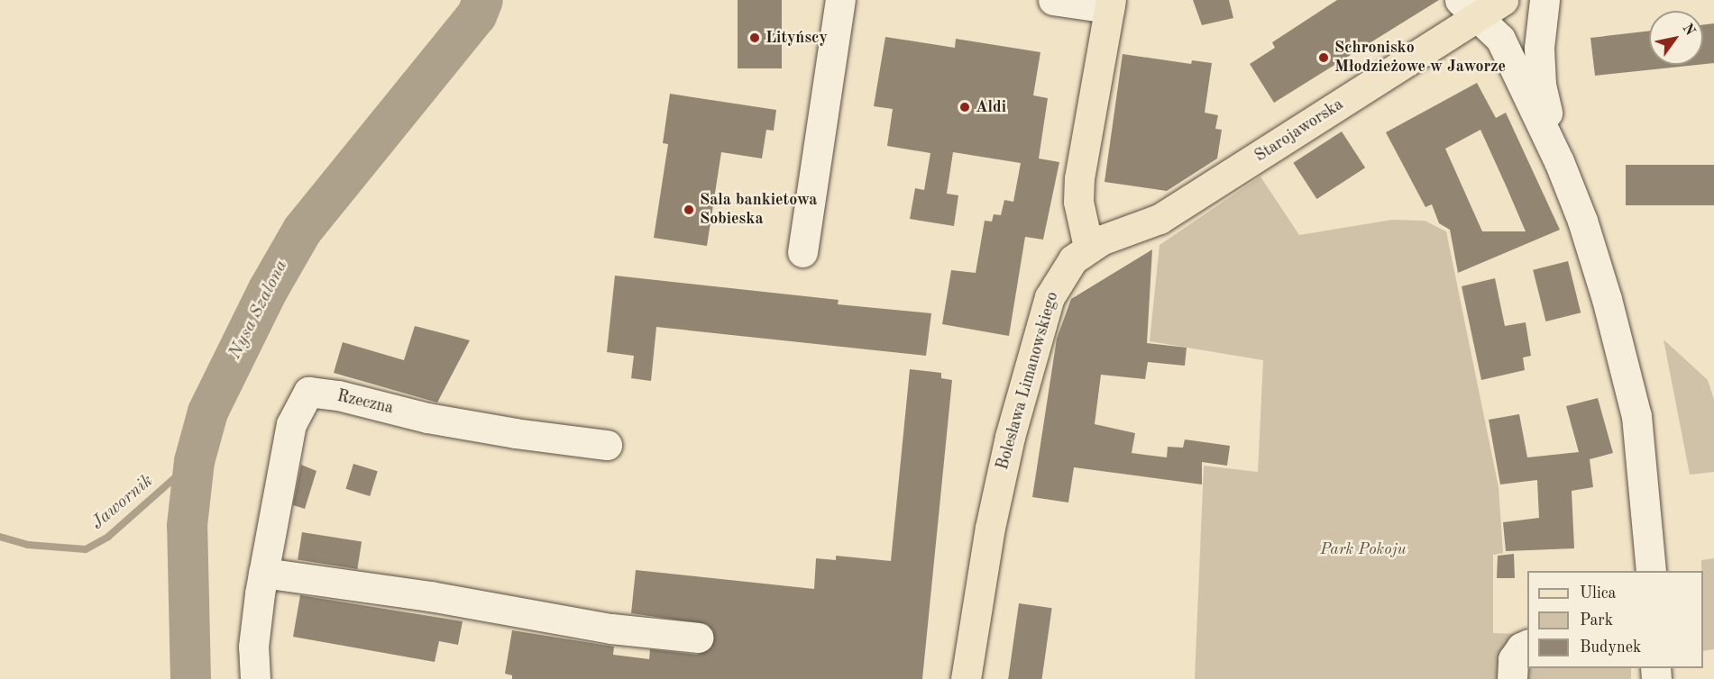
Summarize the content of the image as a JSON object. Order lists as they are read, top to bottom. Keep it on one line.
{"streets":{"main road":["Starojaworska","Bolesława Limanowskiego"],"street":["Rzeczna"]},"crossings":[["Starojaworska","Bolesława Limanowskiego"]],"water":["Nysa Szalona","Jawornik"],"parks":["Park Pokoju"],"places":["Lityńscy","Schronisko Młodzieżowe w Jaworze","Aldi","Sala bankietowa Sobieska"],"legend":["Ulica","Park","Budynek"],"north":"top right"}
